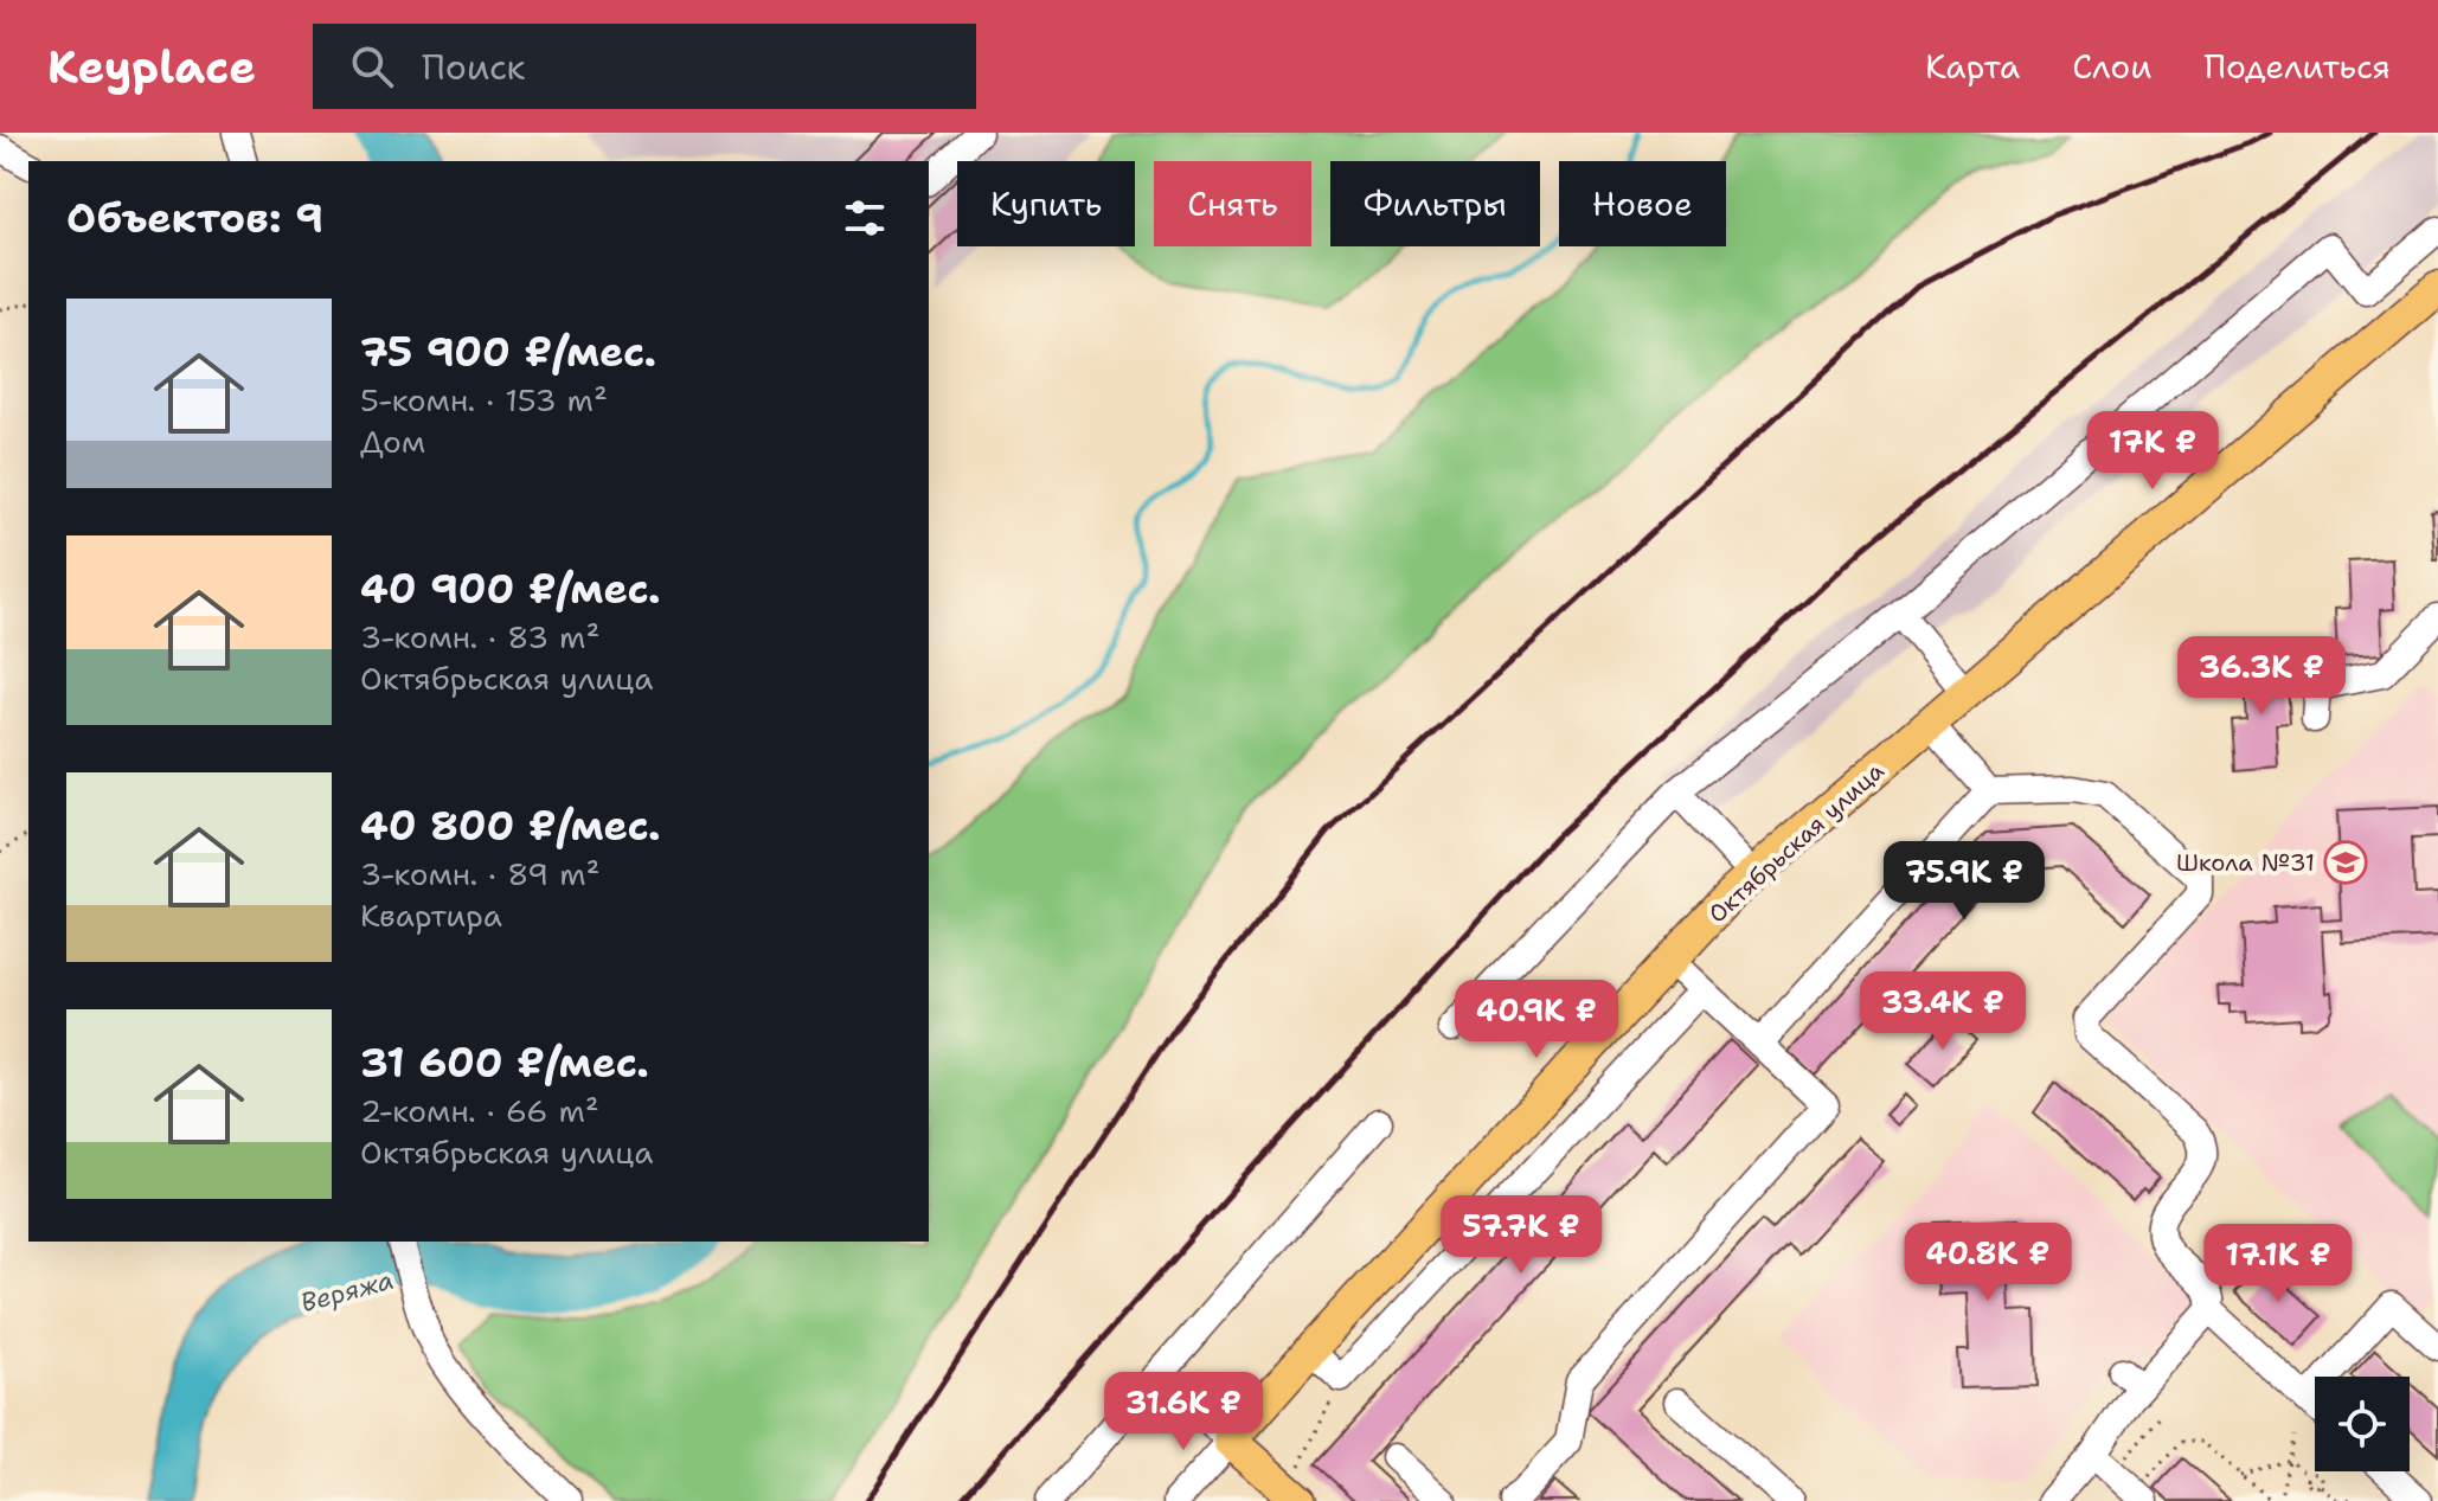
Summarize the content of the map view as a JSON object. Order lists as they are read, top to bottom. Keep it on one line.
{"streets":{"main road":["Октябрьская улица"]},"water":["Веряжа"],"places":{"school or university":["Школа №31"]},"page":{"header":"Keyplace","search":"Поиск","nav":["Карта","Слои","Поделиться"],"chip":["Купить","Снять","Фильтры","Новое"],"heading":"Объектов: 9","list":[{"name":"75 900 ₽/мес.","note":"5-комн. · 153 m² · Дом"},{"name":"40 900 ₽/мес.","note":"3-комн. · 83 m² · Октябрьская улица"},{"name":"40 800 ₽/мес.","note":"3-комн. · 89 m² · Квартира"},{"name":"31 600 ₽/мес.","note":"2-комн. · 66 m² · Октябрьская улица"}],"price":["17K ₽","36.3K ₽","75.9K ₽","33.4K ₽","40.9K ₽","57.7K ₽","40.8K ₽","17.1K ₽","31.6K ₽"]}}
